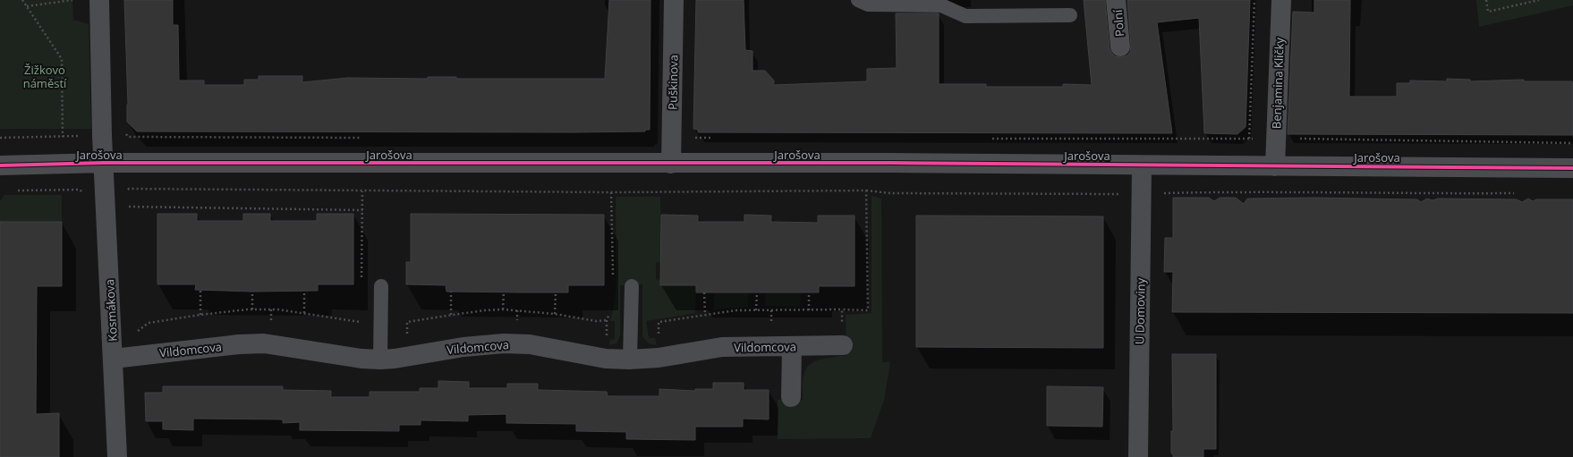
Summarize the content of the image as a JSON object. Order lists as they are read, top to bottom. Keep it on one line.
{"streets":{"street":["Polní","Puškinova","Benjamina Kličky","Jarošova","Kosmákova","U Domoviny","Vildomcova"]},"crossings":[["Puškinova","Jarošova"],["Benjamina Kličky","Jarošova"],["Jarošova","Kosmákova"],["Jarošova","U Domoviny"],["Kosmákova","Vildomcova"]],"parks":["Žižkovo náměstí"]}
